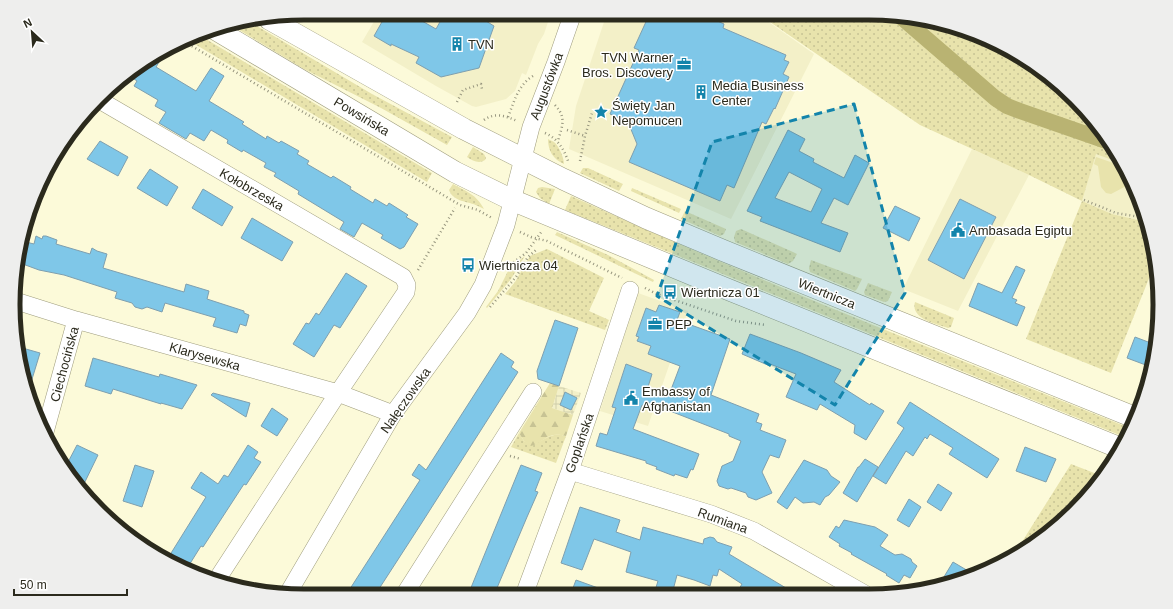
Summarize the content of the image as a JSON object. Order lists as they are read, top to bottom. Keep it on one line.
{"streets":{"main road":["Powsińska","Wiertnicza"],"street":["Augustówka","Kołobrzeska","Klarysewska","Ciechocińska","Nałęczowska","Goplańska","Rumiana"]},"crossings":[["Augustówka","Powsińska"],["Augustówka","Wiertnicza"],["Augustówka","Nałęczowska"],["Powsińska","Nałęczowska"],["Klarysewska","Ciechocińska"],["Klarysewska","Nałęczowska"],["Goplańska","Rumiana"]],"places":{"building":["TVN","Media Business Center"],"office":["TVN Warner Bros. Discovery","PEP"],"place":["Święty Jan Nepomucen"],"public building":["Ambasada Egiptu","Embassy of Afghanistan"],"bus stop":["Wiertnicza 04","Wiertnicza 01"]},"scale_bar":"50 m","north":"top left"}
